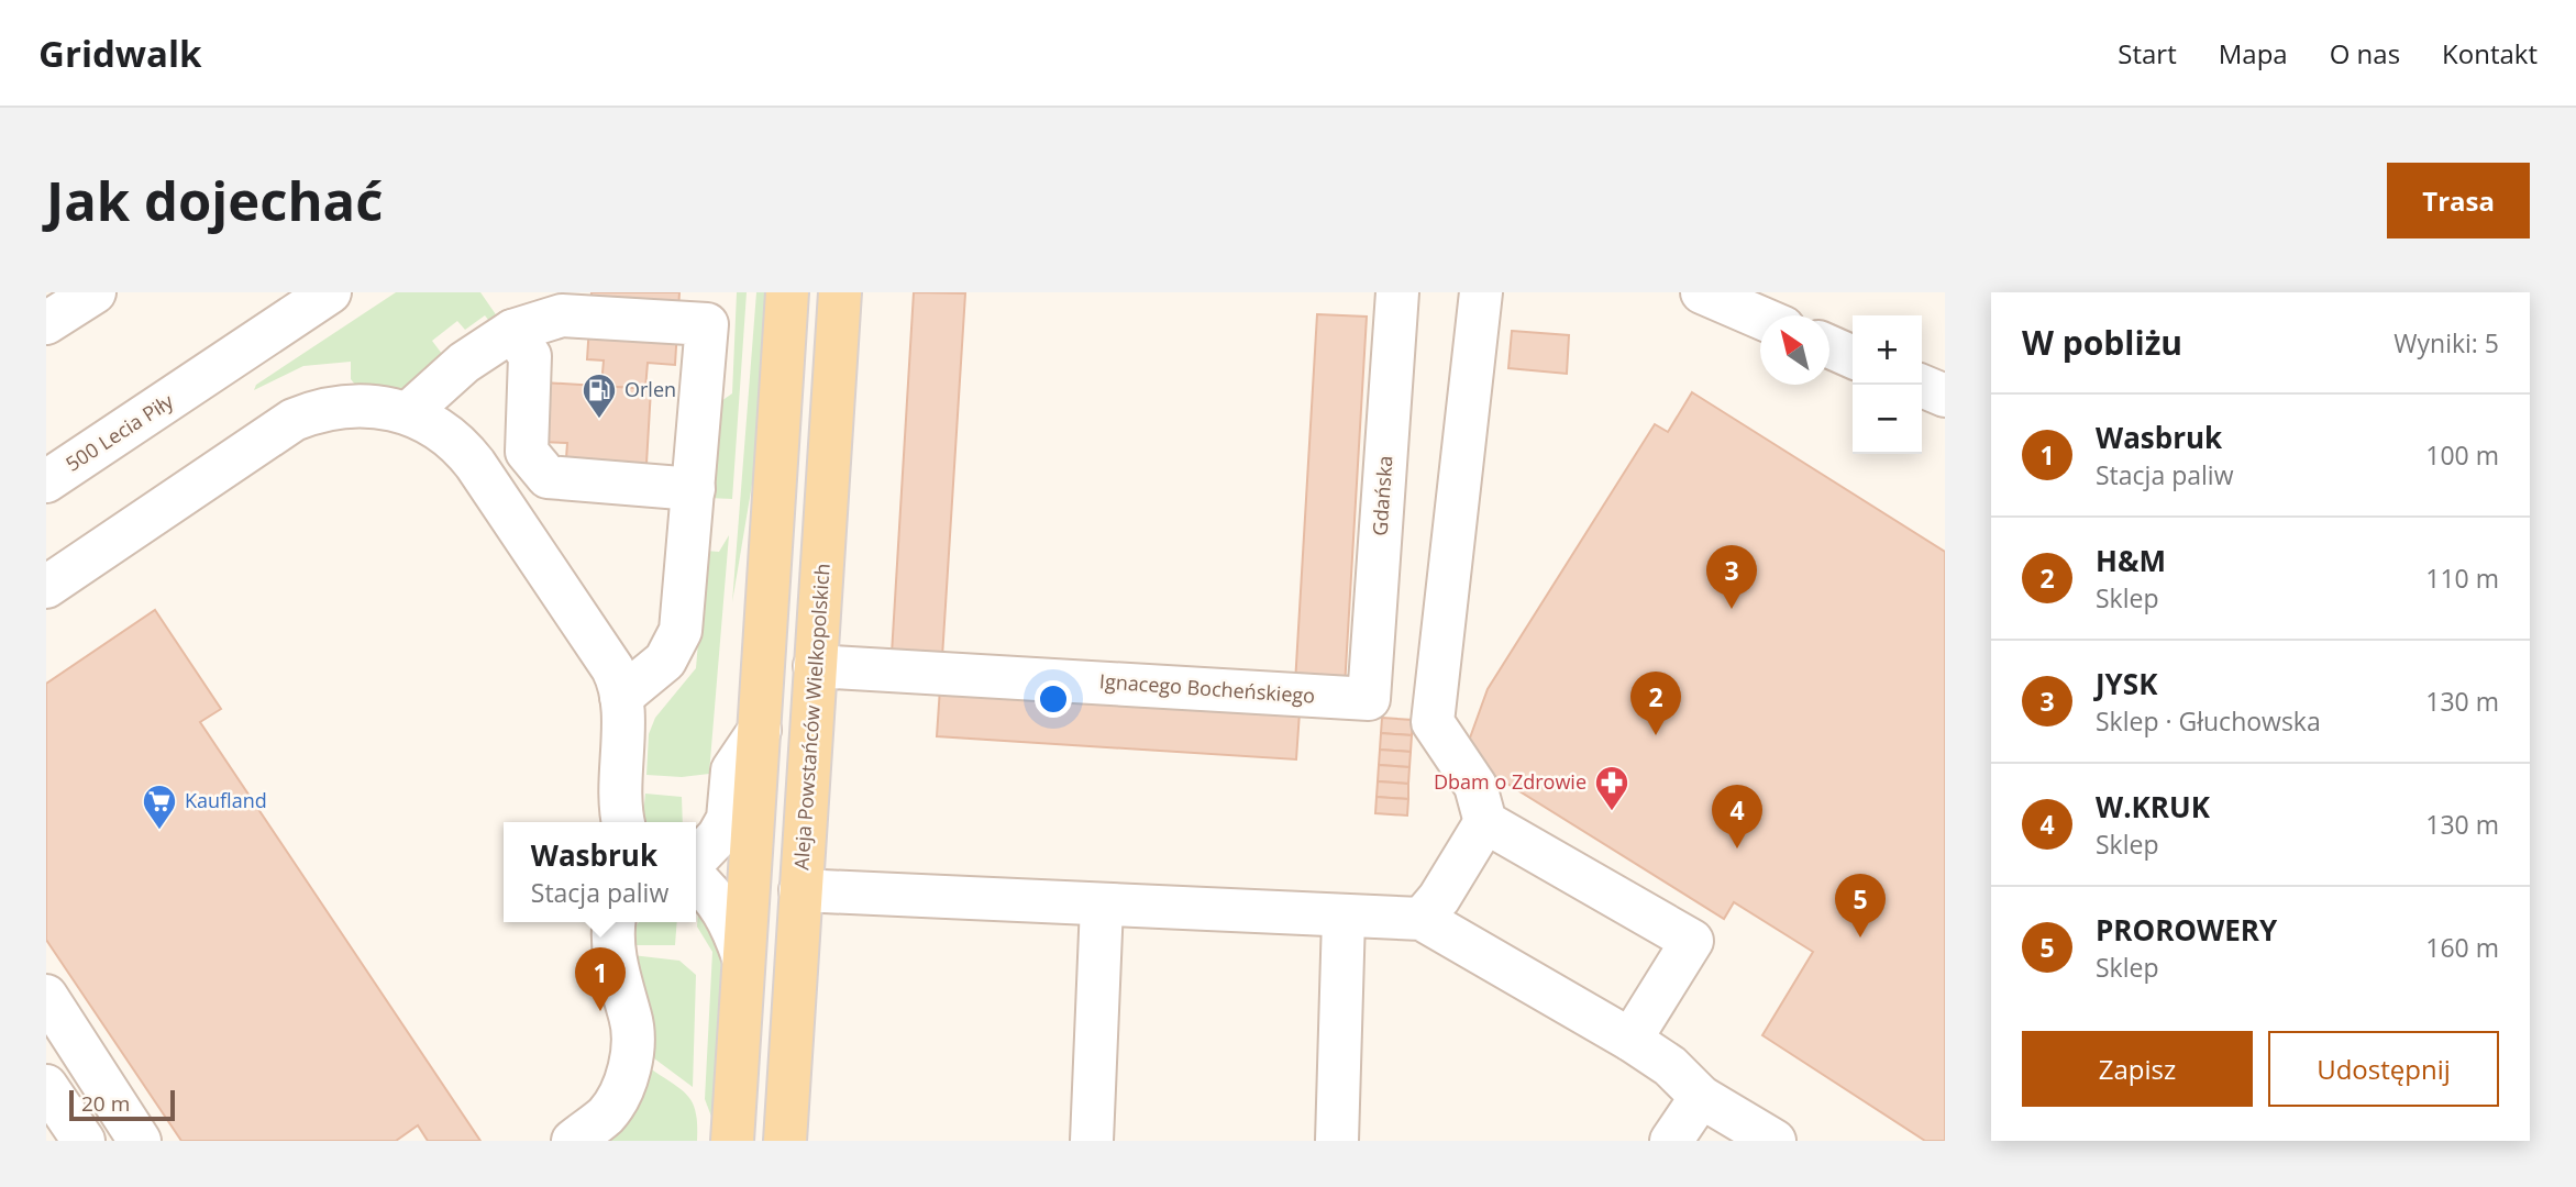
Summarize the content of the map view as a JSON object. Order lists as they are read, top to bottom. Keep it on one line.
{"streets":{"main road":["Aleja Powstańców Wielkopolskich"],"street":["500 Lecia Piły","Gdańska","Ignacego Bocheńskiego"]},"crossings":[["Gdańska","Ignacego Bocheńskiego"],["Ignacego Bocheńskiego","Aleja Powstańców Wielkopolskich"]],"places":{"fuel station":["Orlen"],"pharmacy":["Dbam o Zdrowie"],"supermarket":["Kaufland"]},"scale_bar":"20 m","north":"top left","page":{"header":"Gridwalk","nav":["Start","Mapa","O nas","Kontakt"],"buttons":["Trasa",["Zapisz","Udostępnij"]],"title":"Jak dojechać","heading":["W pobliżu","Wyniki: 5"],"map_buttons":["+","−"],"list":[{"mark":"1","name":"Wasbruk","note":"Stacja paliw","value":"100 m"},{"mark":"2","name":"H&M","note":"Sklep","value":"110 m"},{"mark":"3","name":"JYSK","note":"Sklep · Głuchowska","value":"130 m"},{"mark":"4","name":"W.KRUK","note":"Sklep","value":"130 m"},{"mark":"5","name":"PROROWERY","note":"Sklep","value":"160 m"}],"pins":["3","2","4","5","1"],"popup":["Wasbruk","Stacja paliw"],"scale":"20 m"}}
